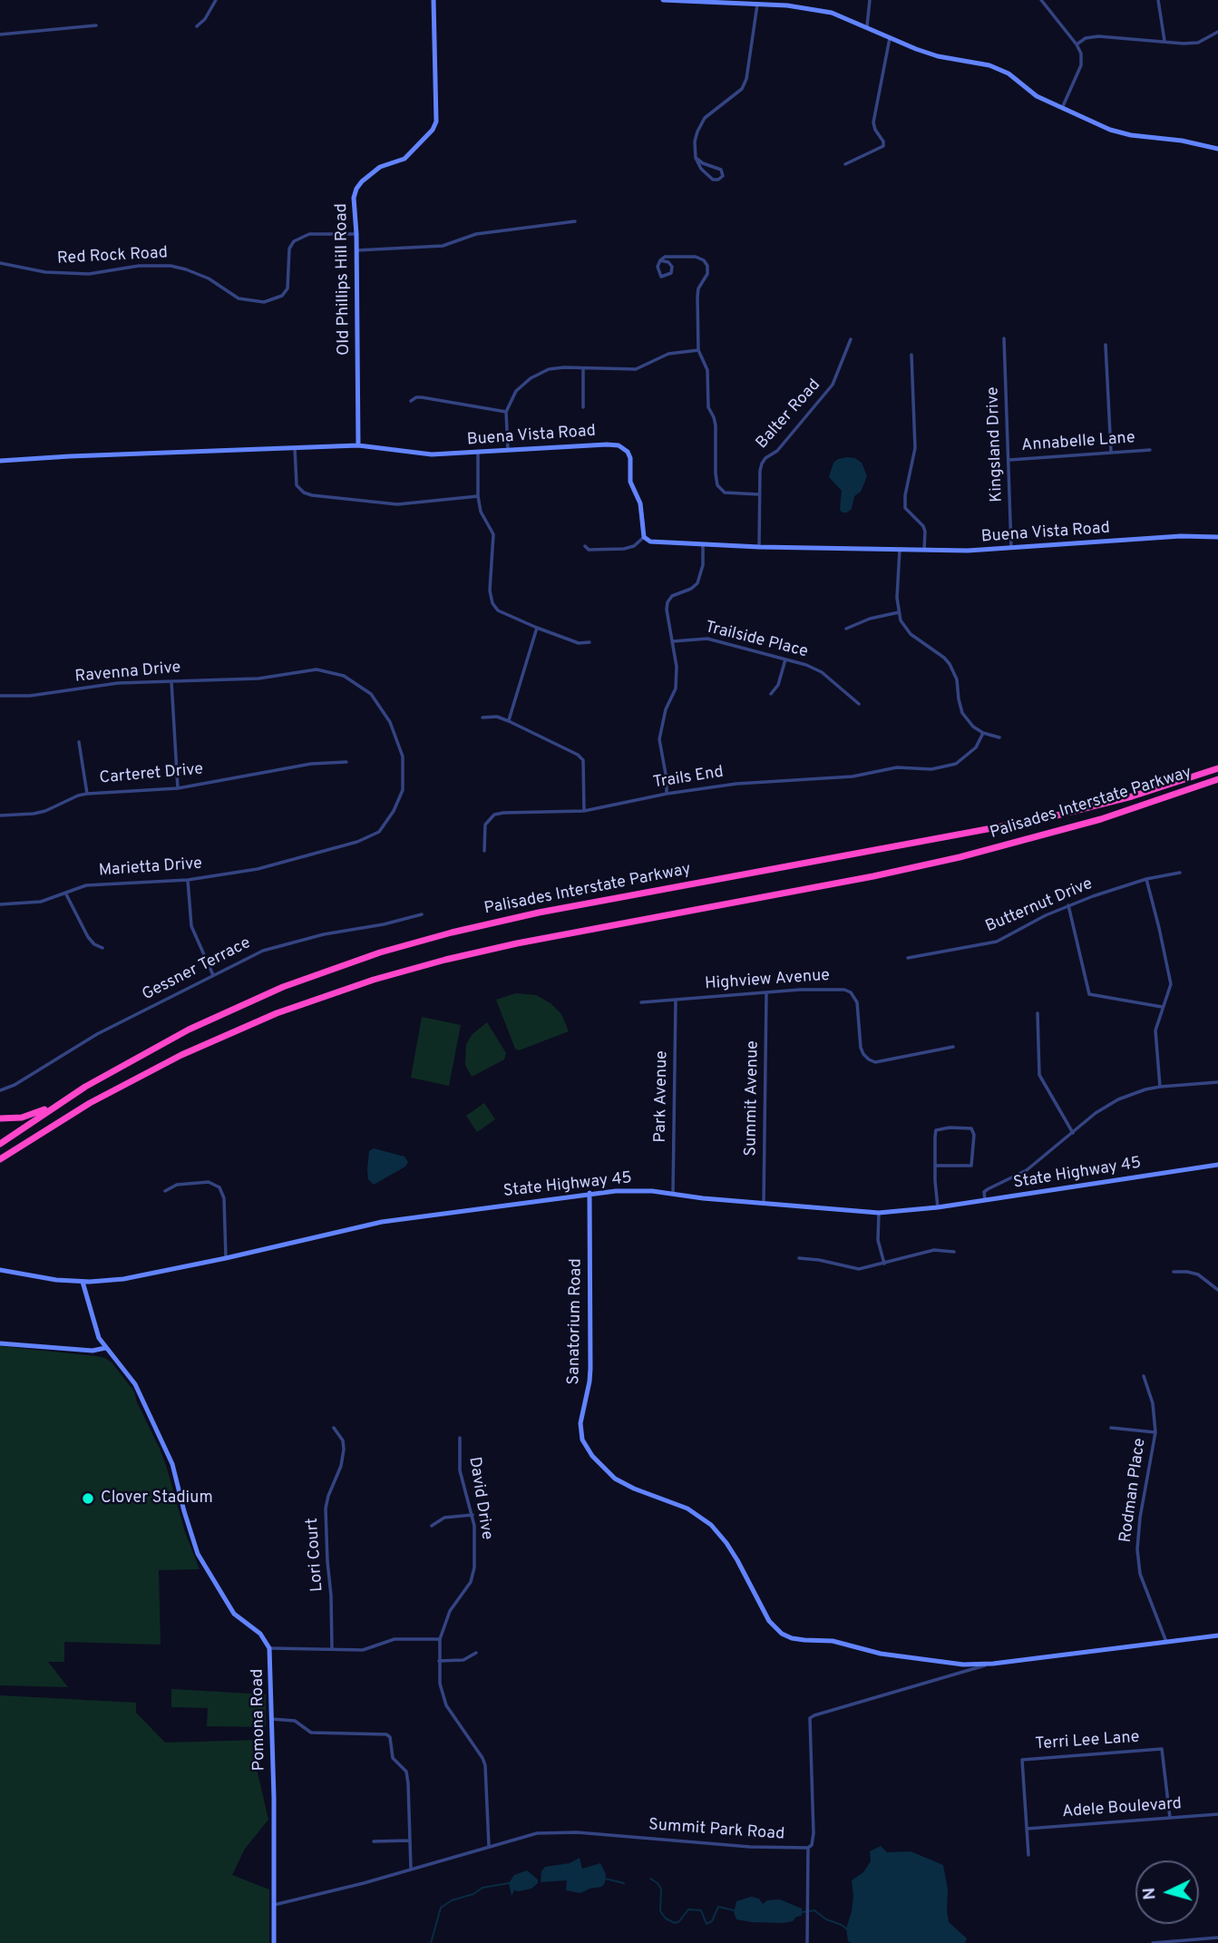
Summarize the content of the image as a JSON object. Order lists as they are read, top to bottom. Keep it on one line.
{"streets":{"highway":["Palisades Interstate Parkway"],"street":["Red Rock Road","Old Phillips Hill Road","Balter Road","Buena Vista Road","Annabelle Lane","Kingsland Drive","Trailside Place","Ravenna Drive","Carteret Drive","Trails End","Marietta Drive","Butternut Drive","Gessner Terrace","Highview Avenue","Park Avenue","Summit Avenue","State Highway 45","Sanatorium Road","Rodman Place","David Drive","Lori Court","Pomona Road","Terri Lee Lane","Adele Boulevard","Summit Park Road"]},"crossings":[["Red Rock Road","Old Phillips Hill Road"],["Old Phillips Hill Road","Buena Vista Road"],["Balter Road","Buena Vista Road"],["Buena Vista Road","Kingsland Drive"],["Annabelle Lane","Kingsland Drive"],["Ravenna Drive","Marietta Drive"],["Highview Avenue","Park Avenue"],["Highview Avenue","Summit Avenue"],["Park Avenue","State Highway 45"],["Summit Avenue","State Highway 45"],["State Highway 45","Sanatorium Road"],["State Highway 45","Pomona Road"],["David Drive","Summit Park Road"],["Pomona Road","Summit Park Road"],["Terri Lee Lane","Adele Boulevard"]],"places":["Clover Stadium"],"north":"left"}
